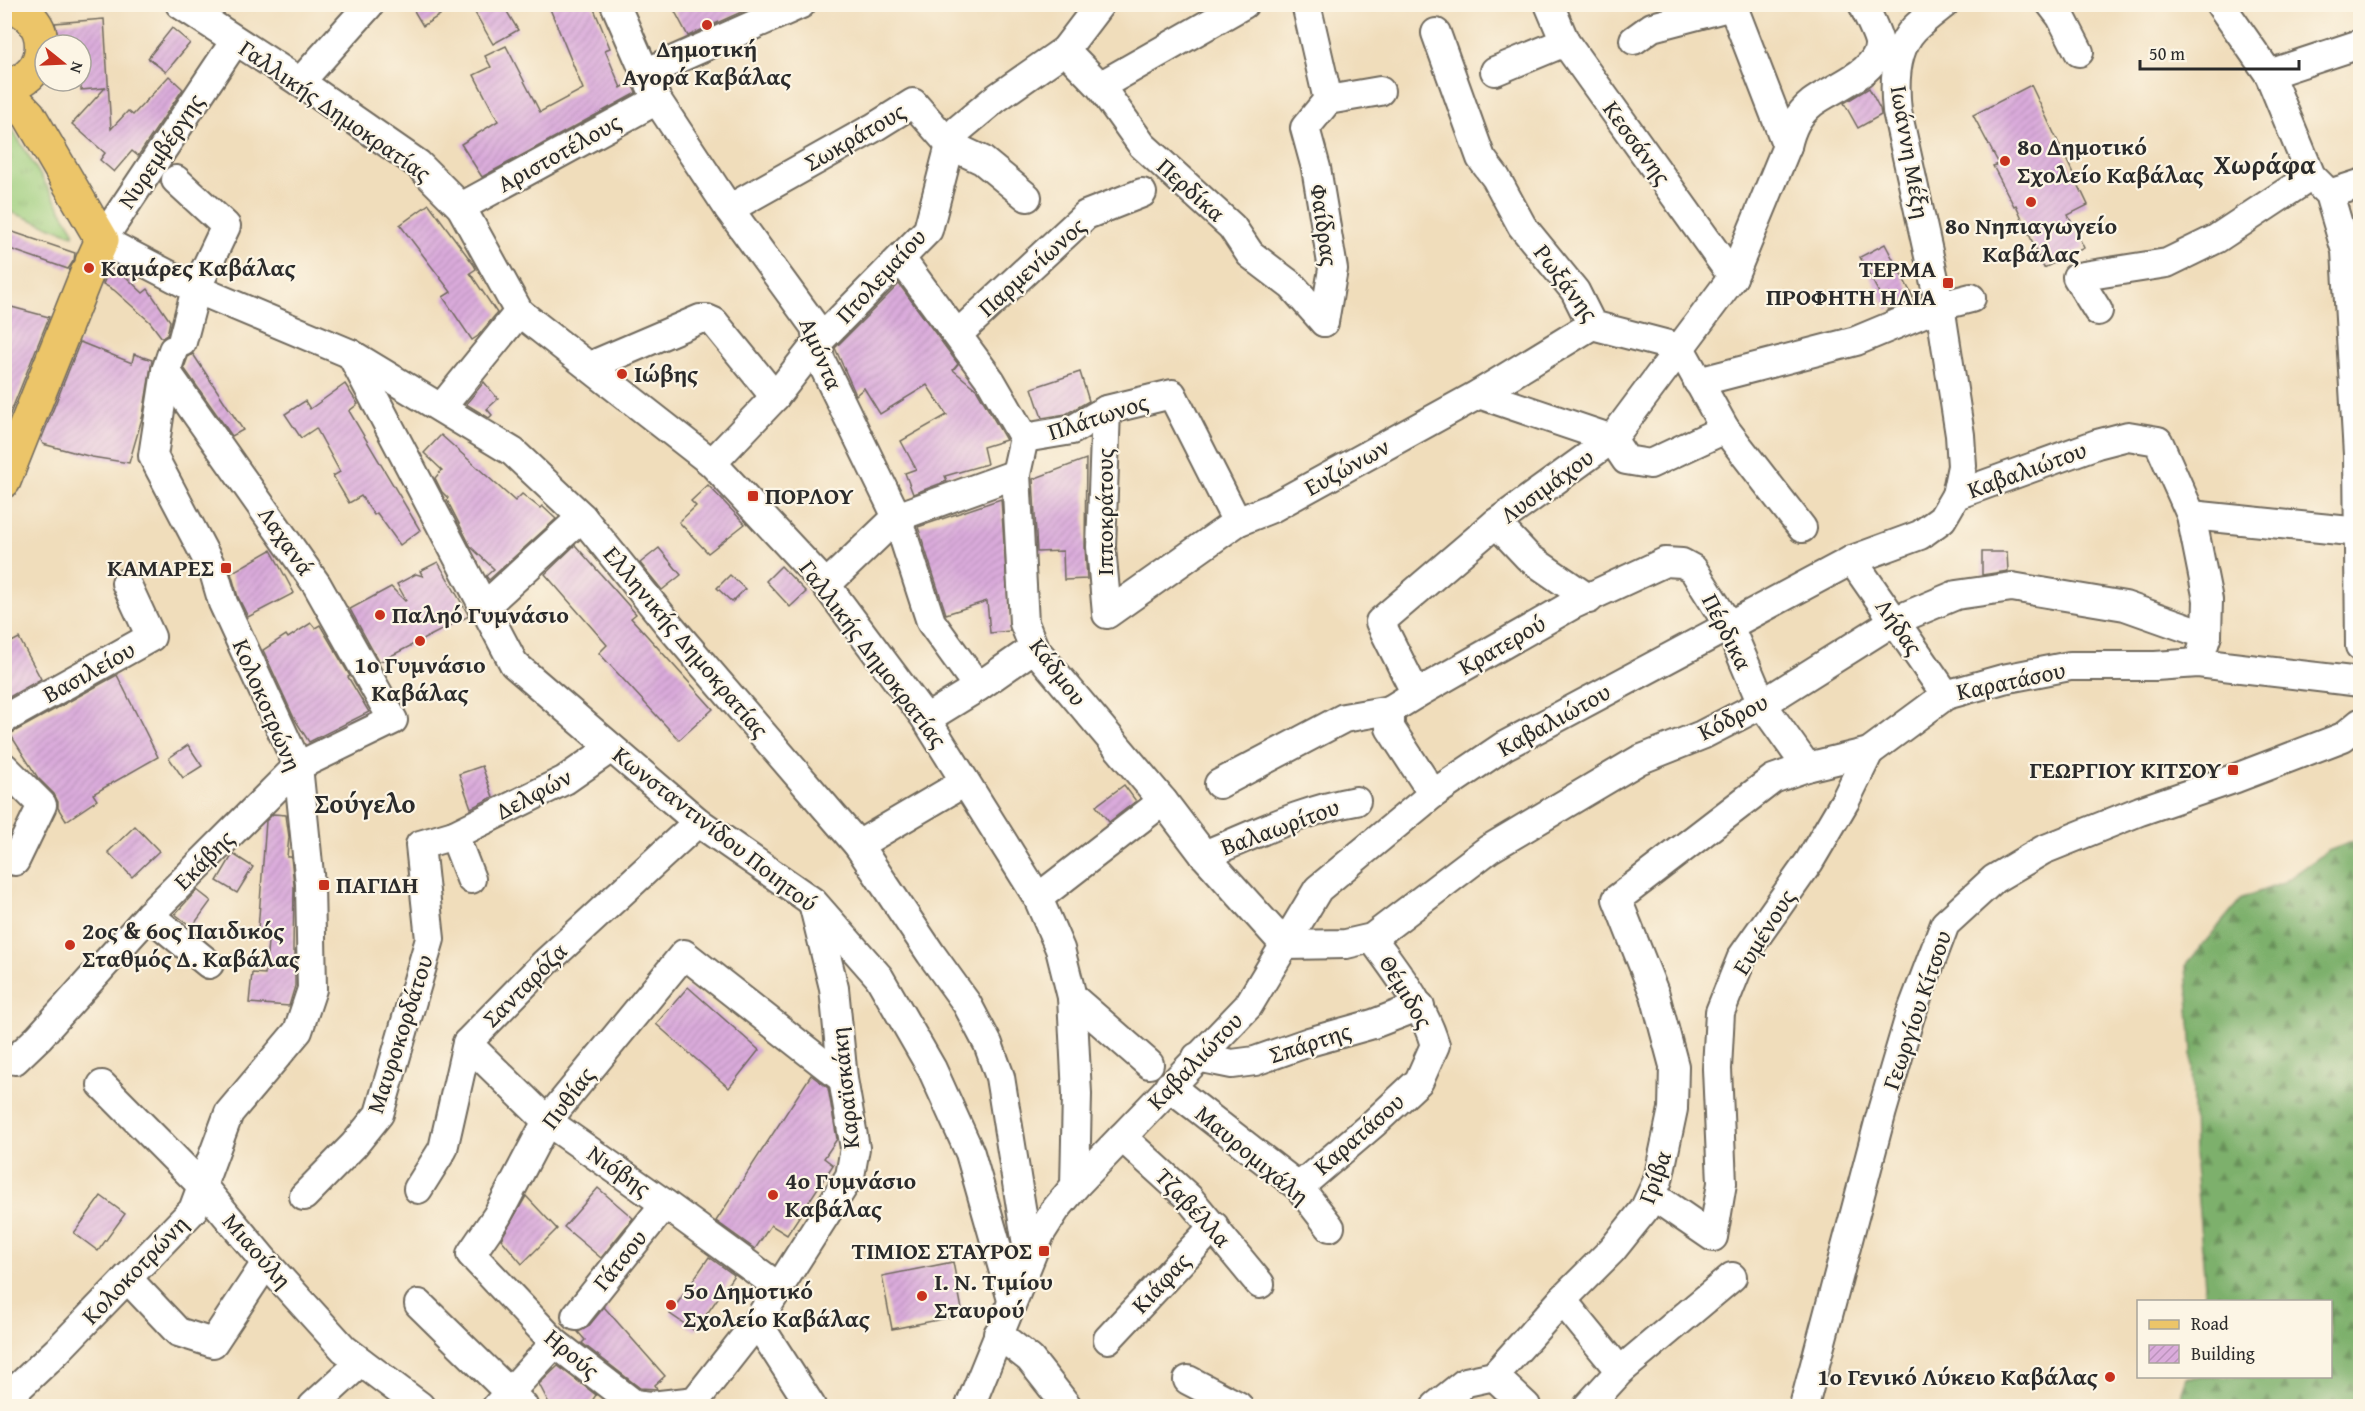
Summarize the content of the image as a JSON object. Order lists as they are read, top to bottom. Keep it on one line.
{"streets":{"main road":["Νυρεμβέργης"],"street":["Γαλλικής Δημοκρατίας","Σωκράτους","Κεσσάνης","Ιωάννη Μέξη","Αριστοτέλους","Περδίκα","Φαίδρας","Παρμενίωνος","Πτολεμαίου","Ρωξάνης","Αμύντα","Πλάτωνος","Ευζώνων","Καβαλιώτου","Λυσιμάχου","Ιπποκράτους","Λαχανά","Λήδας","Πέρδικα","Ελληνικής Δημοκρατίας","Κρατερού","Βασιλείου","Κάδμου","Καρατάσου","Κολοκοτρώνη","Κόδρου","Δελφών","Βαλαωρίτου","Κωνσταντινίδου Ποιητού","Εκάβης","Ευμένους","Σανταρόζα","Θέμιδος","Γεωργίου Κίτσου","Μαυροκορδάτου","Σπάρτης","Καραϊσκάκη","Πυθίας","Μαυρομιχάλη","Νιόβης","Γρίβα","Τζαβέλλα","Μιαούλη","Γάτσου","Κιάφας","Ηρούς"]},"crossings":[["Γαλλικής Δημοκρατίας","Νυρεμβέργης"],["Γαλλικής Δημοκρατίας","Αριστοτέλους"],["Γαλλικής Δημοκρατίας","Πτολεμαίου"],["Γαλλικής Δημοκρατίας","Καβαλιώτου"],["Σωκράτους","Πτολεμαίου"],["Σωκράτους","Αμύντα"],["Κεσσάνης","Λυσιμάχου"],["Νυρεμβέργης","Ελληνικής Δημοκρατίας"],["Ιωάννη Μέξη","Καβαλιώτου"],["Αριστοτέλους","Αμύντα"],["Περδίκα","Φαίδρας"],["Περδίκα","Πτολεμαίου"],["Πτολεμαίου","Αμύντα"],["Ρωξάνης","Ευζώνων"],["Ρωξάνης","Λυσιμάχου"],["Πλάτωνος","Ευζώνων"],["Πλάτωνος","Ιπποκράτους"],["Πλάτωνος","Κάδμου"],["Ευζώνων","Ιπποκράτους"],["Καβαλιώτου","Λήδας"],["Καβαλιώτου","Πέρδικα"],["Καβαλιώτου","Κάδμου"],["Καβαλιώτου","Κόδρου"],["Καβαλιώτου","Σπάρτης"],["Καβαλιώτου","Μαυρομιχάλη"],["Καβαλιώτου","Τζαβέλλα"],["Λυσιμάχου","Κρατερού"],["Λαχανά","Κολοκοτρώνη"],["Λαχανά","Εκάβης"],["Λήδας","Καρατάσου"],["Λήδας","Κόδρου"],["Πέρδικα","Κρατερού"],["Πέρδικα","Καρατάσου"],["Πέρδικα","Κόδρου"],["Ελληνικής Δημοκρατίας","Κολοκοτρώνη"],["Ελληνικής Δημοκρατίας","Κωνσταντινίδου Ποιητού"],["Κάδμου","Κόδρου"],["Κάδμου","Βαλαωρίτου"],["Καρατάσου","Ευμένους"],["Καρατάσου","Θέμιδος"],["Καρατάσου","Μαυρομιχάλη"],["Καρατάσου","Γρίβα"],["Κολοκοτρώνη","Εκάβης"],["Κολοκοτρώνη","Μιαούλη"],["Κόδρου","Θέμιδος"],["Δελφών","Κωνσταντινίδου Ποιητού"],["Δελφών","Μαυροκορδάτου"],["Κωνσταντινίδου Ποιητού","Σανταρόζα"],["Κωνσταντινίδου Ποιητού","Καραϊσκάκη"],["Ευμένους","Γρίβα"],["Σανταρόζα","Νιόβης"],["Θέμιδος","Σπάρτης"],["Καραϊσκάκη","Πυθίας"],["Καραϊσκάκη","Νιόβης"],["Καραϊσκάκη","Ηρούς"],["Πυθίας","Νιόβης"],["Πυθίας","Ηρούς"],["Νιόβης","Γάτσου"],["Τζαβέλλα","Κιάφας"]],"districts":["Χωράφα","Σούγελο"],"places":{"other":["Δημοτική Αγορά Καβάλας","8ο Δημοτικό Σχολείο Καβάλας","8ο Νηπιαγωγείο Καβάλας","Καμάρες Καβάλας","Ιώβης","Παληό Γυμνάσιο","1ο Γυμνάσιο Καβάλας","2ος & 6ος Παιδικός Σταθμός Δ. Καβάλας","4ο Γυμνάσιο Καβάλας","Ι. Ν. Τιμίου Σταυρού","5ο Δημοτικό Σχολείο Καβάλας","1ο Γενικό Λύκειο Καβάλας"],"transit":["ΤΕΡΜΑ ΠΡΟΦΗΤΗ ΗΛΙΑ","ΠΟΡΛΟΥ","ΚΑΜΑΡΕΣ","ΓΕΩΡΓΙΟΥ ΚΙΤΣΟΥ","ΠΑΓΙΔΗ","ΤΙΜΙΟΣ ΣΤΑΥΡΟΣ"]},"legend":["Road","Building"],"scale_bar":"50 m","north":"right"}
